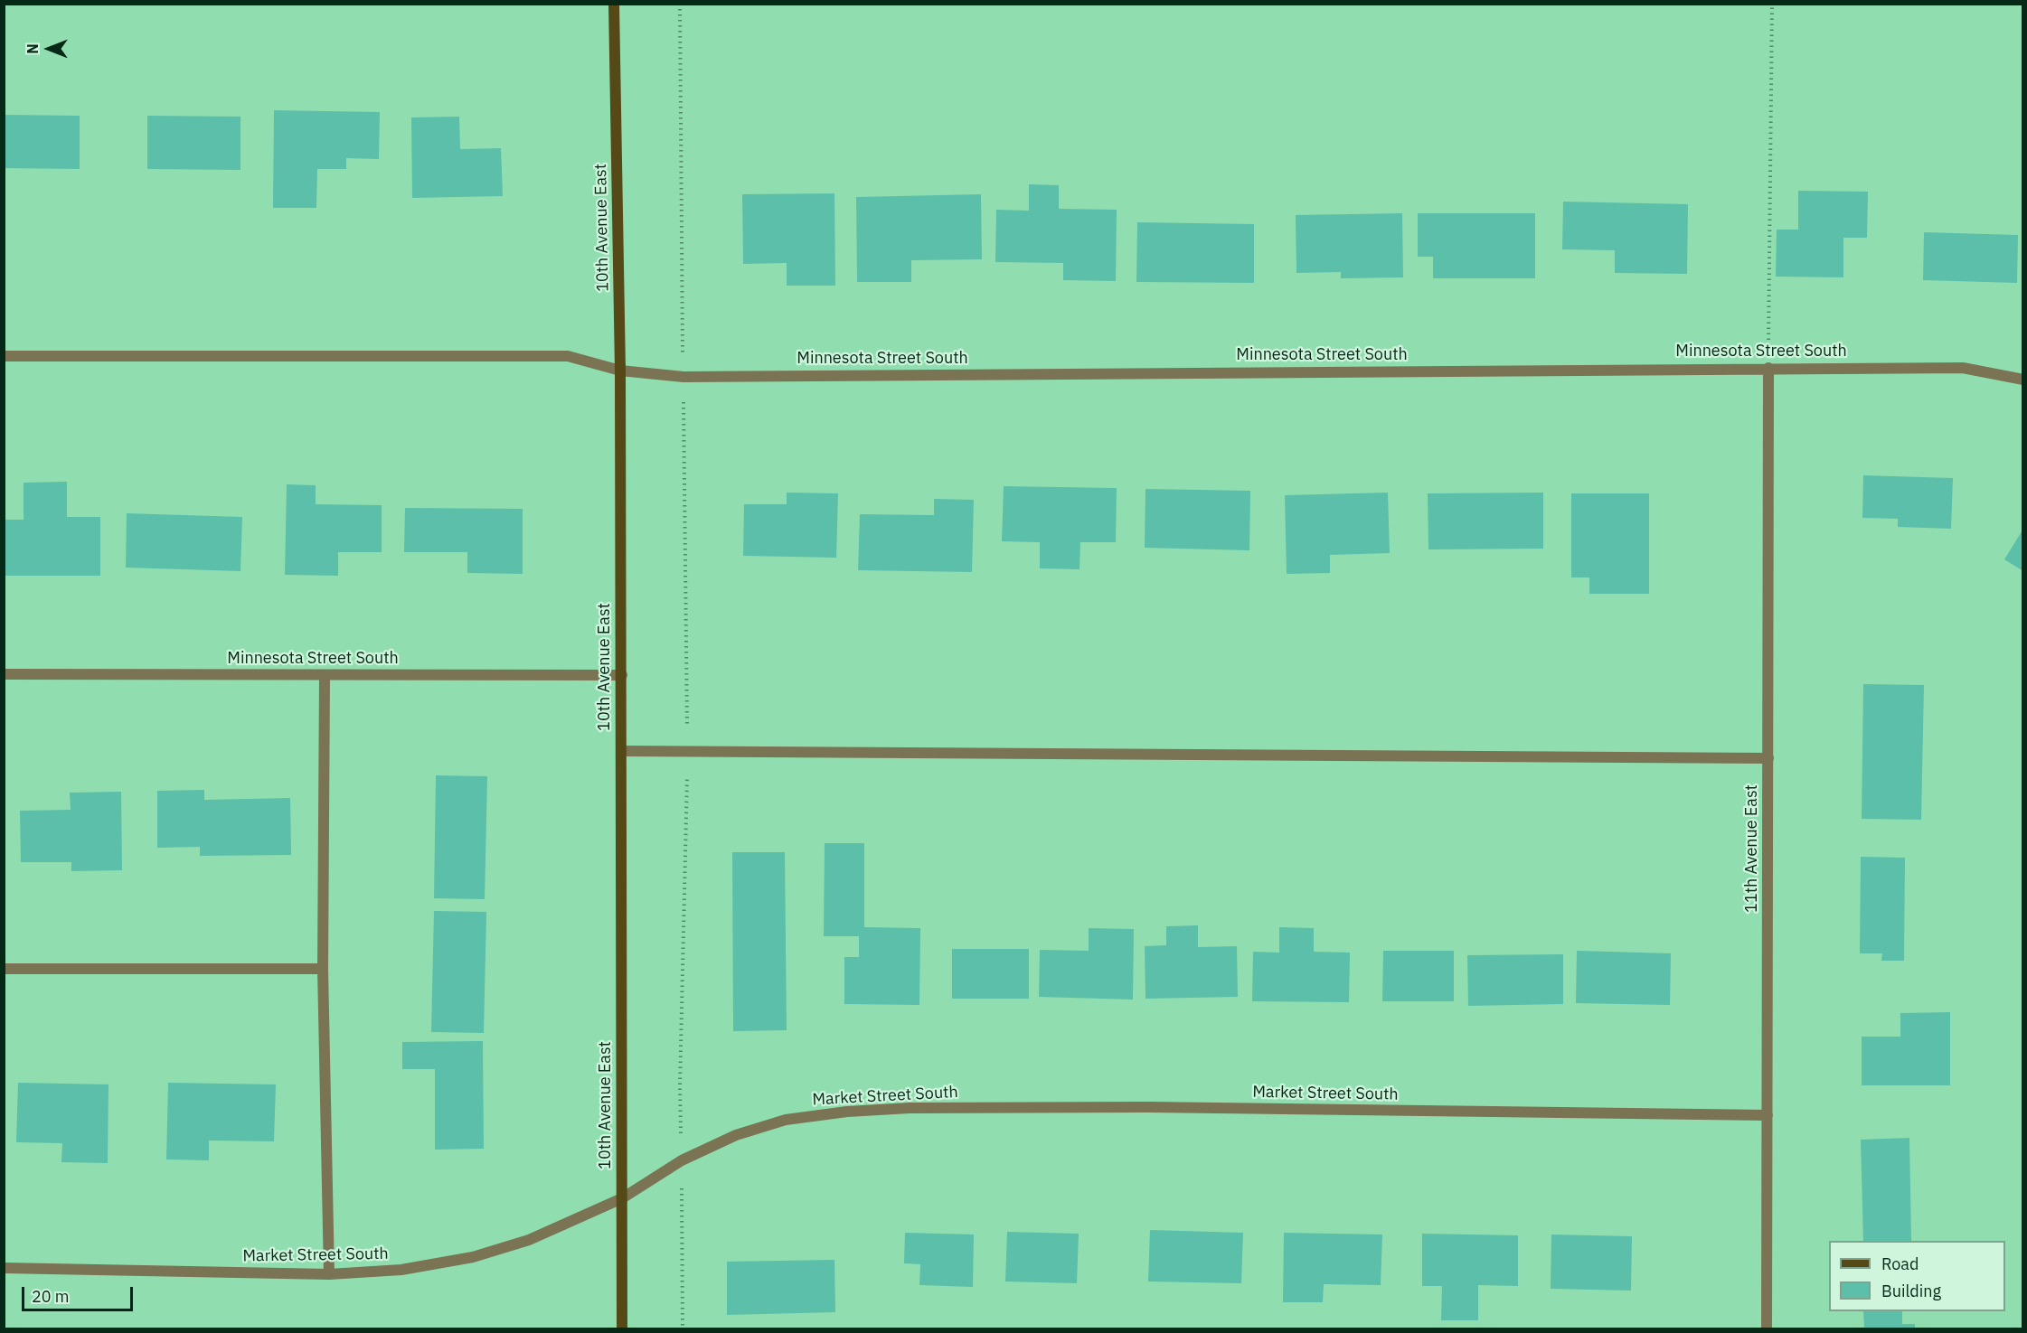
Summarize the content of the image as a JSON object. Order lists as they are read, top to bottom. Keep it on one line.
{"streets":{"main road":["10th Avenue East"],"street":["Minnesota Street South","11th Avenue East","Market Street South"]},"crossings":[["10th Avenue East","Minnesota Street South"],["10th Avenue East","Market Street South"],["Minnesota Street South","11th Avenue East"],["11th Avenue East","Market Street South"]],"legend":["Road","Building"],"scale_bar":"20 m","north":"left"}
